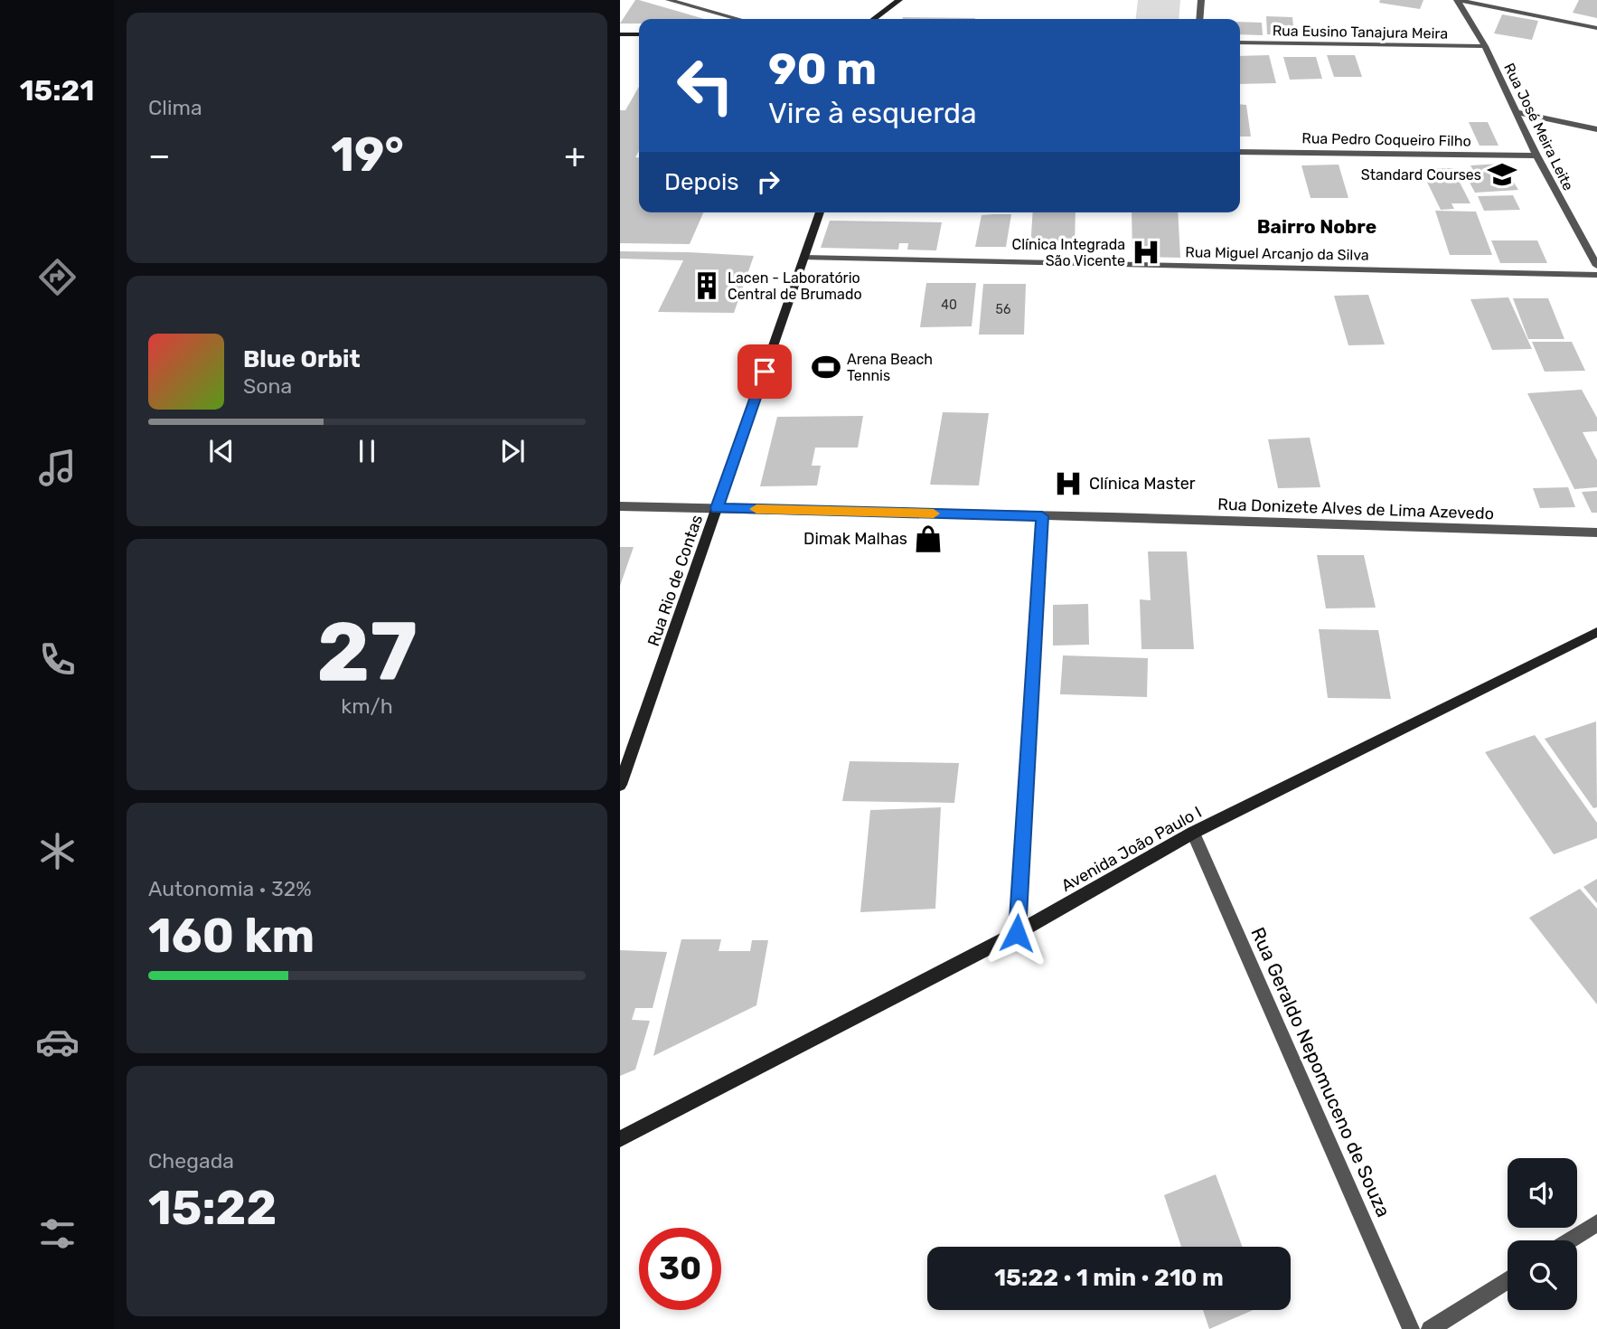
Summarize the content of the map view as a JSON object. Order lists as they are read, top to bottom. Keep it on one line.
{"streets":{"street":["Rua Eusino Tanajura Meira","Rua José Meira Leite","Rua Pedro Coqueiro Filho","Rua Miguel Arcanjo da Silva","Rua Donizete Alves de Lima Azevedo","Rua Rio de Contas","Avenida João Paulo I","Rua Geraldo Nepomuceno de Souza"]},"crossings":[["Rua Eusino Tanajura Meira","Rua José Meira Leite"],["Rua José Meira Leite","Rua Pedro Coqueiro Filho"],["Rua Miguel Arcanjo da Silva","Rua Rio de Contas"],["Rua Donizete Alves de Lima Azevedo","Rua Rio de Contas"],["Avenida João Paulo I","Rua Geraldo Nepomuceno de Souza"]],"districts":["Bairro Nobre"],"places":{"school or university":["Standard Courses"],"hospital":["Clínica Integrada São Vicente","Clínica Master"],"building":["Lacen - Laboratório Central de Brumado"],"sports":["Arena Beach Tennis"],"shop":["Dimak Malhas"]},"house_numbers":["40","56"],"page":{"tabs":"15:21","tile":["Clima",["27","km/h"],["Autonomia · 32%","160 km"],["Chegada","15:22"]],"turn":["90 m","Vire à esquerda"],"heat":["−","19°","+"],"then":"Depois","song":["Blue Orbit","Sona"],"limit":"30","trip":"15:22 · 1 min · 210 m"}}
